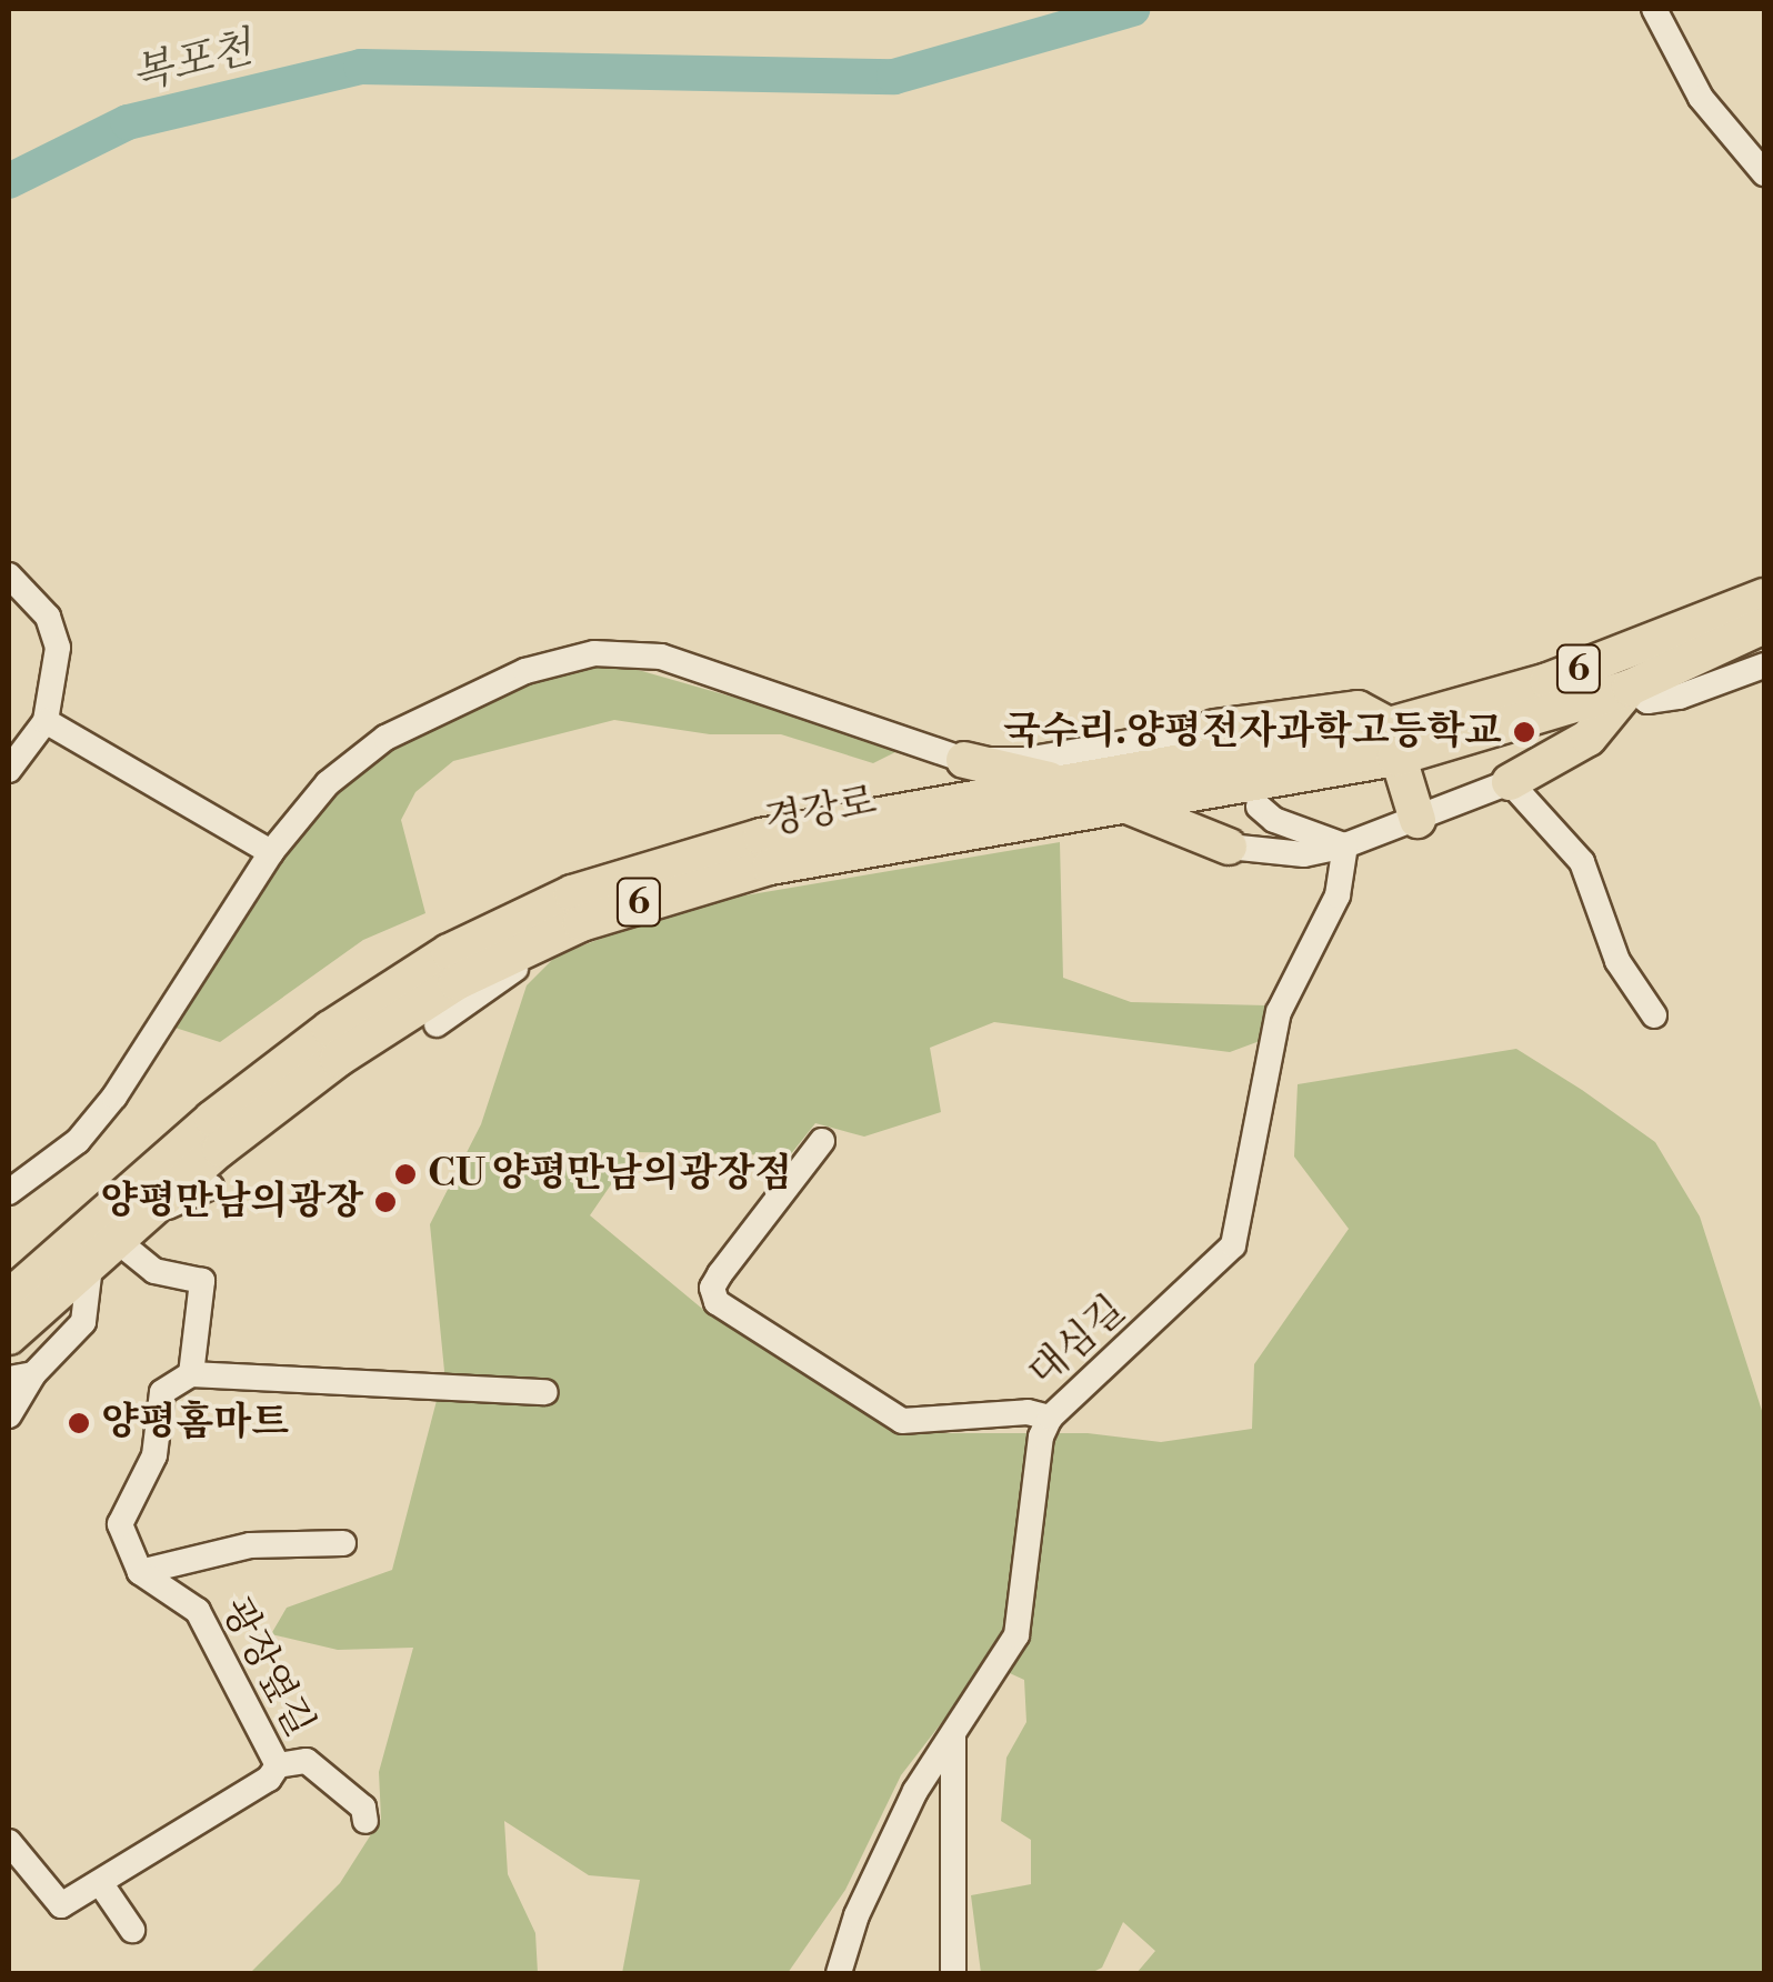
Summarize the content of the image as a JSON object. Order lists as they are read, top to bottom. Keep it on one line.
{"streets":{"highway":["6","경강로"],"street":["대심길","광장옆길"]},"water":["복포천"],"places":["국수리.양평전자과학고등학교","CU 양평만남의광장점","양평만남의광장","양평홈마트"]}
